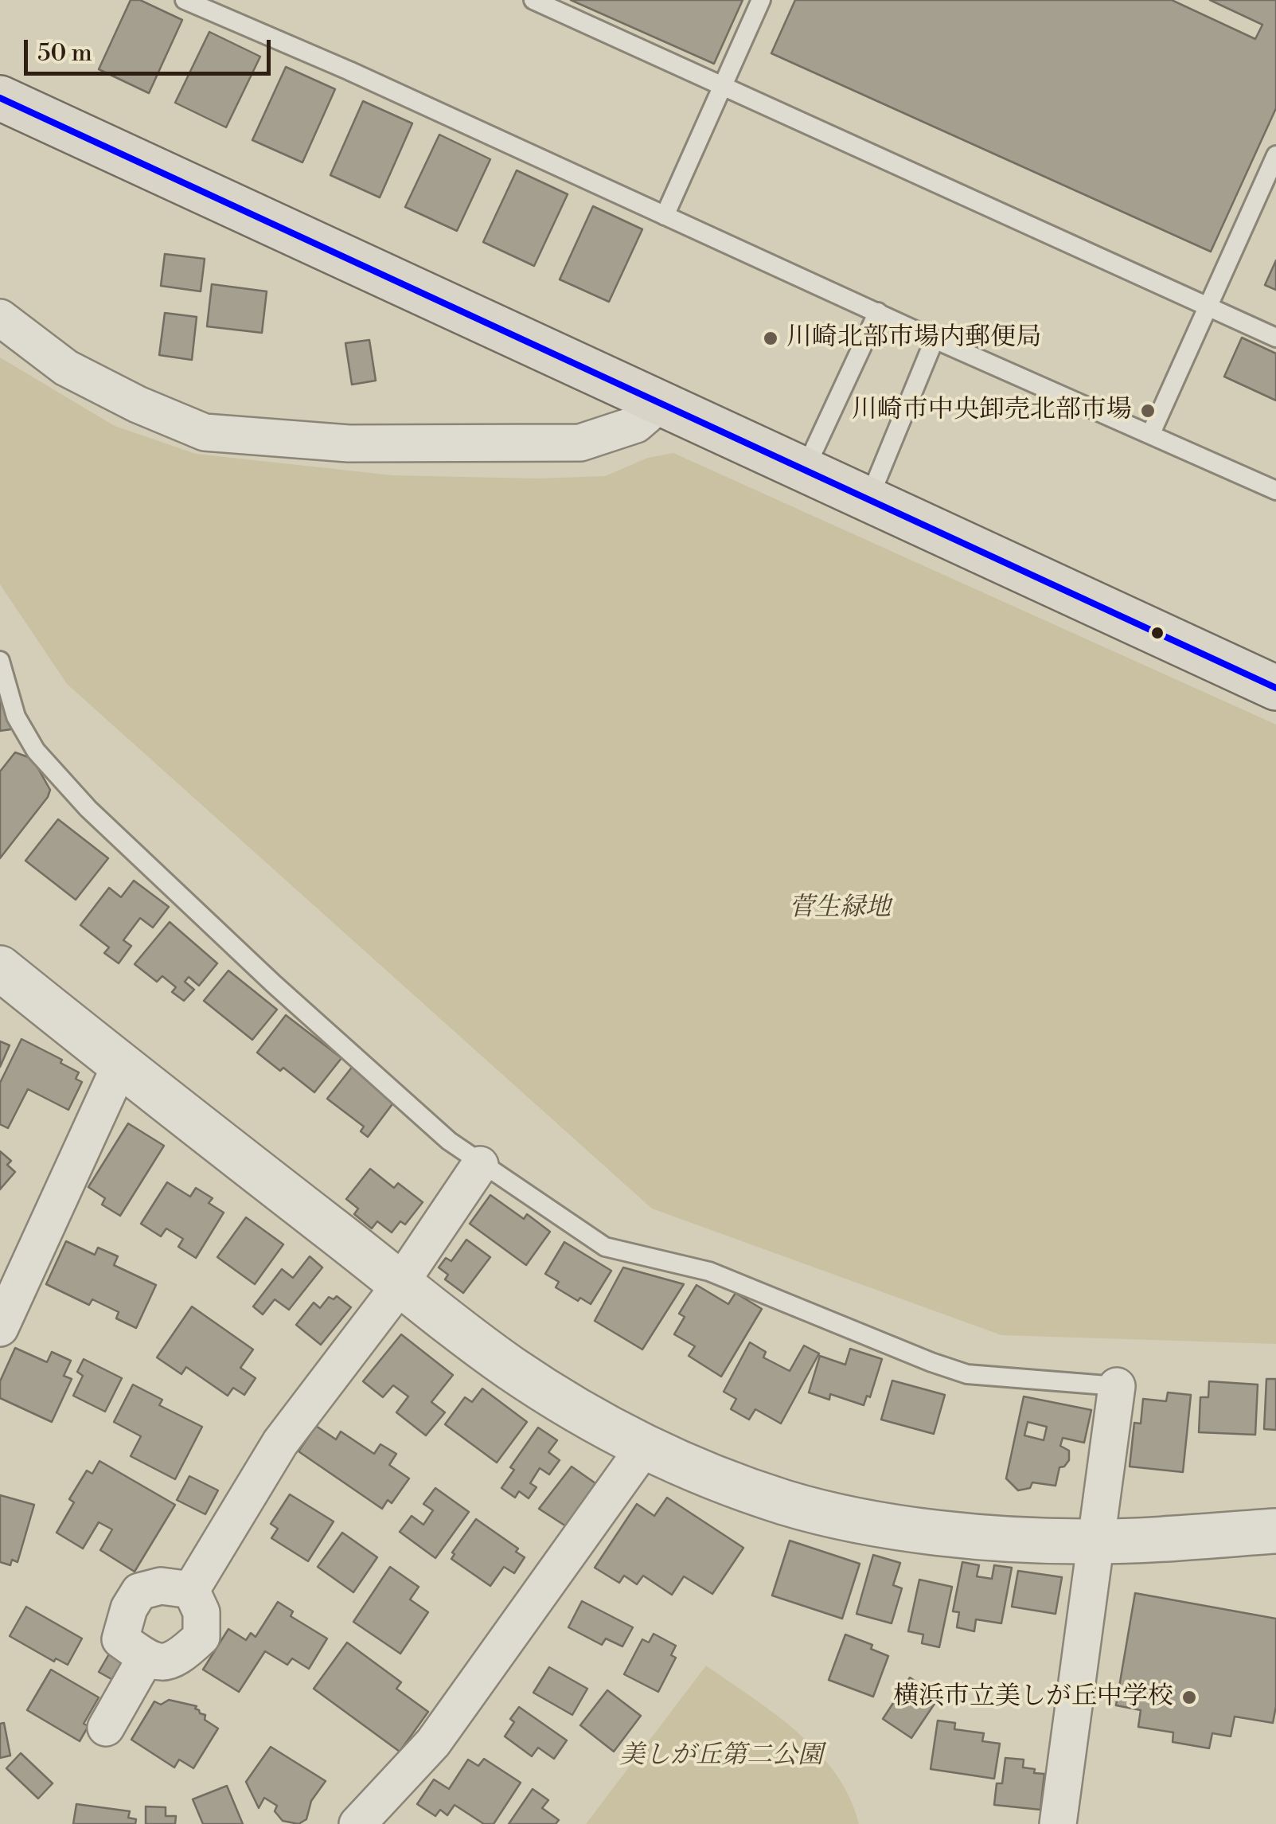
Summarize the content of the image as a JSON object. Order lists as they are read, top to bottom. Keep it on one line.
{"parks":["菅生緑地","美しが丘第二公園"],"places":["川崎北部市場内郵便局","川崎市中央卸売北部市場","横浜市立美しが丘中学校"],"scale_bar":"50 m"}
